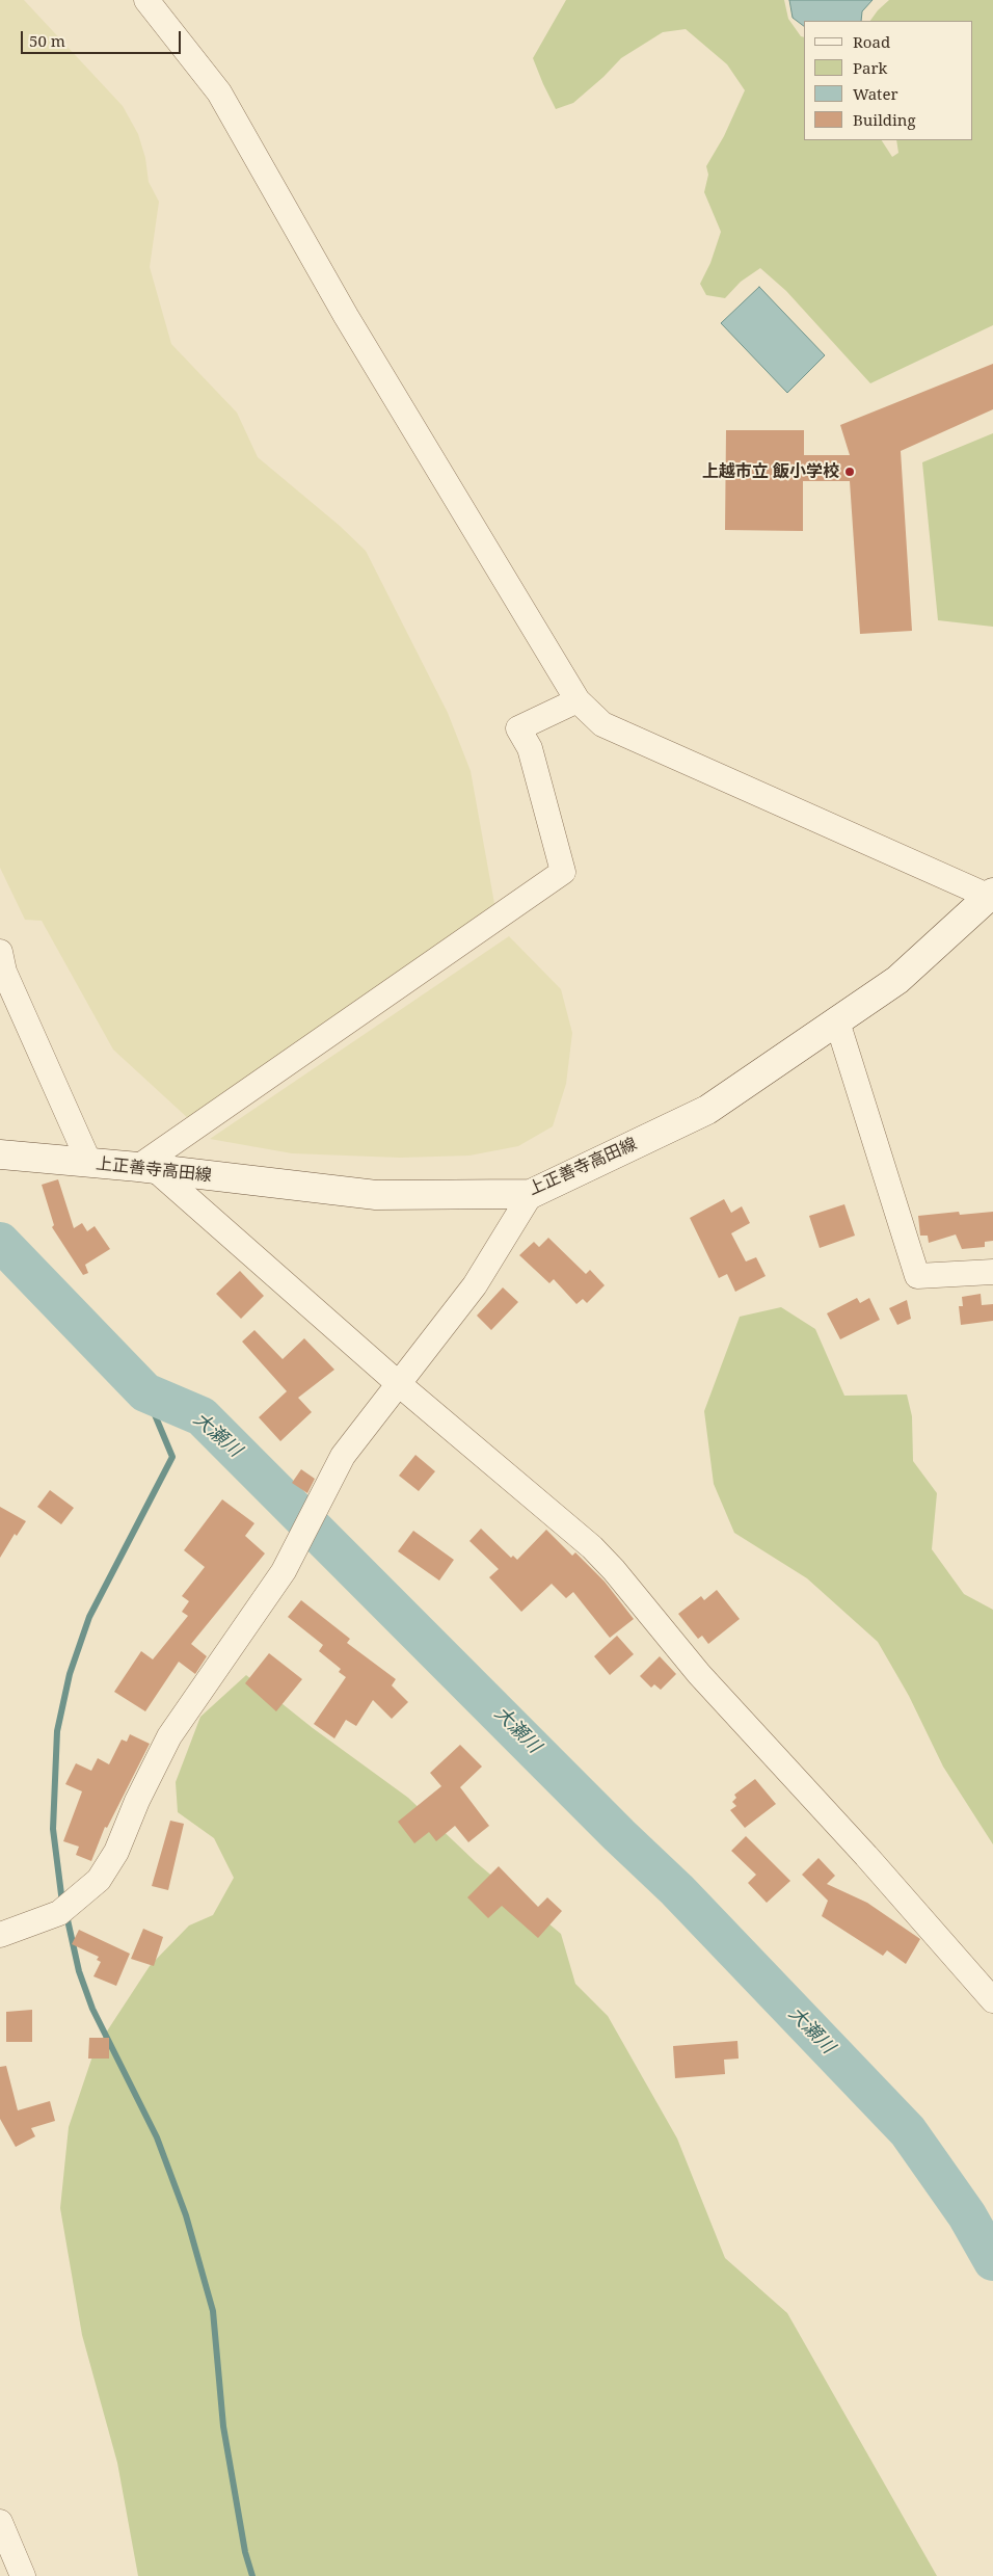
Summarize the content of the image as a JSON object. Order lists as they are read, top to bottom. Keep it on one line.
{"streets":{"main road":["上正善寺高田線"]},"water":["大瀬川"],"places":["上越市立 飯小学校"],"legend":["Road","Park","Water","Building"],"scale_bar":"50 m"}
